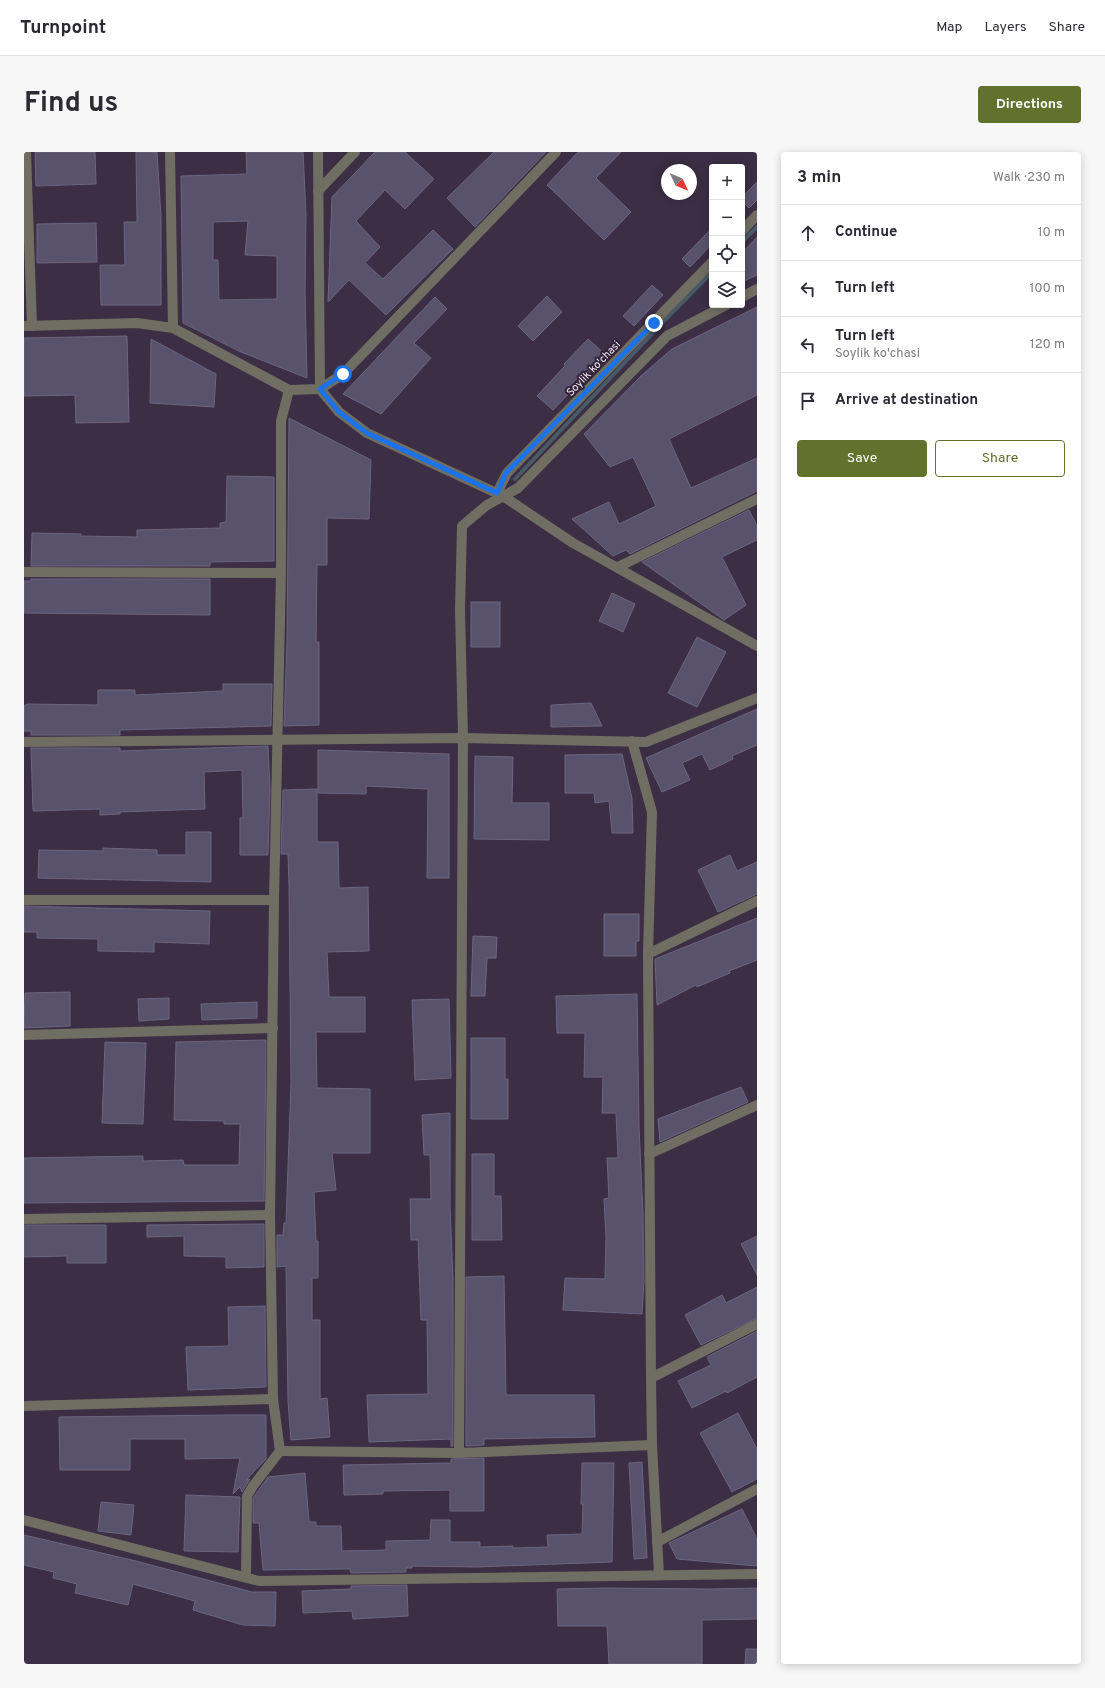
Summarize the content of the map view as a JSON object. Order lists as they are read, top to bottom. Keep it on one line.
{"streets":{"street":["Soylik ko'chasi"]},"north":"bottom right","page":{"header":"Turnpoint","nav":["Map","Layers","Share"],"title":"Find us","buttons":["Directions",["Save","Share"]],"heading":["3 min","Walk · 230 m"],"map_buttons":["+","−"],"list":[["Continue","10 m"],["Turn left","100 m"],["Turn left","Soylik ko'chasi","120 m"],"Arrive at destination"]}}
